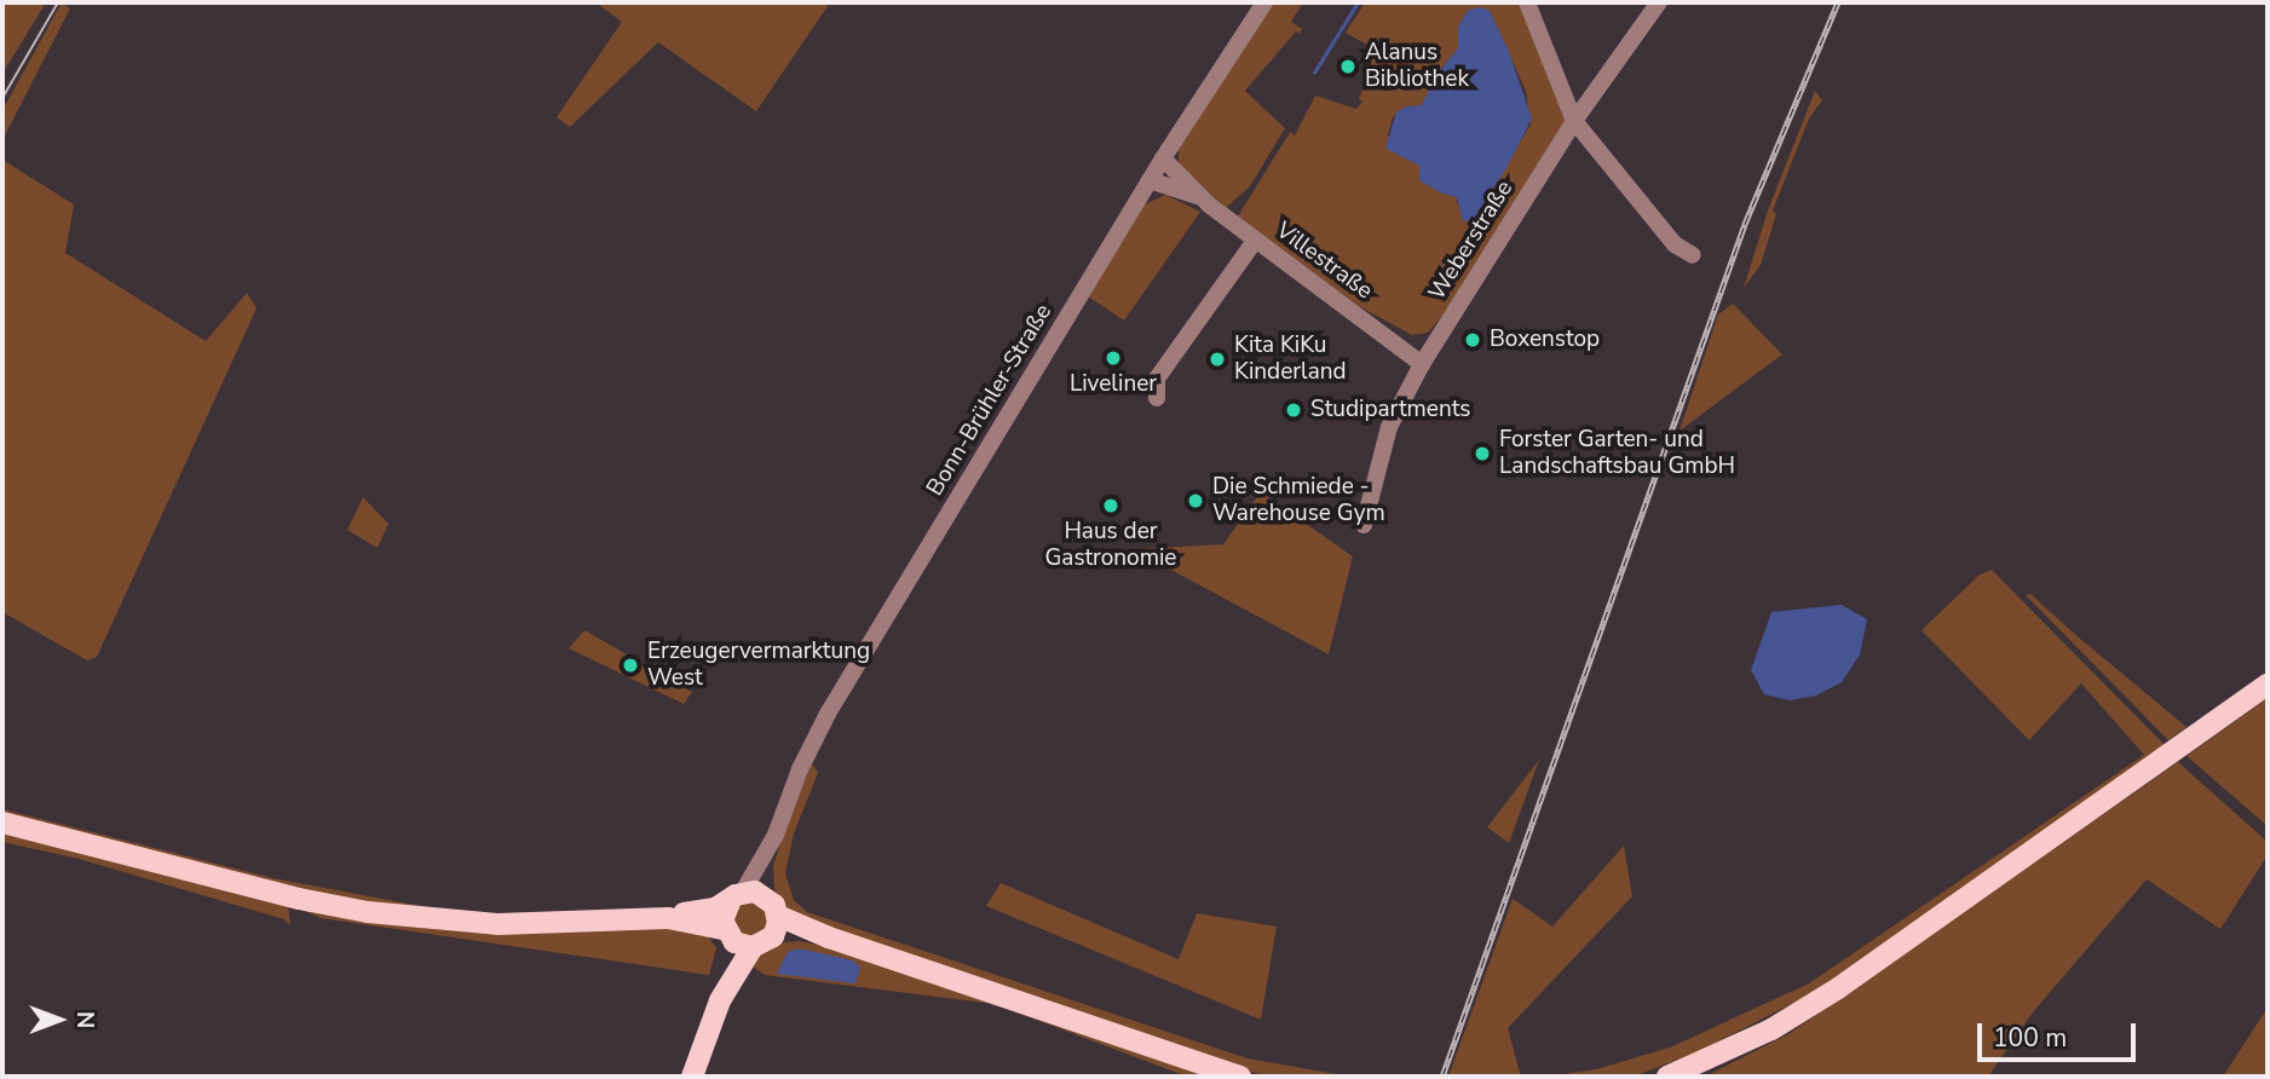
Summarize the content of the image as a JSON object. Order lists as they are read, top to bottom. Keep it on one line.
{"streets":{"street":["Weberstraße","Villestraße","Bonn-Brühler-Straße"]},"crossings":[["Weberstraße","Villestraße"],["Villestraße","Bonn-Brühler-Straße"]],"places":["Alanus Bibliothek","Boxenstop","Liveliner","Kita KiKu Kinderland","Studipartments","Forster Garten- und Landschaftsbau GmbH","Die Schmiede - Warehouse Gym","Haus der Gastronomie","Erzeugervermarktung West"],"scale_bar":"100 m","north":"right"}
